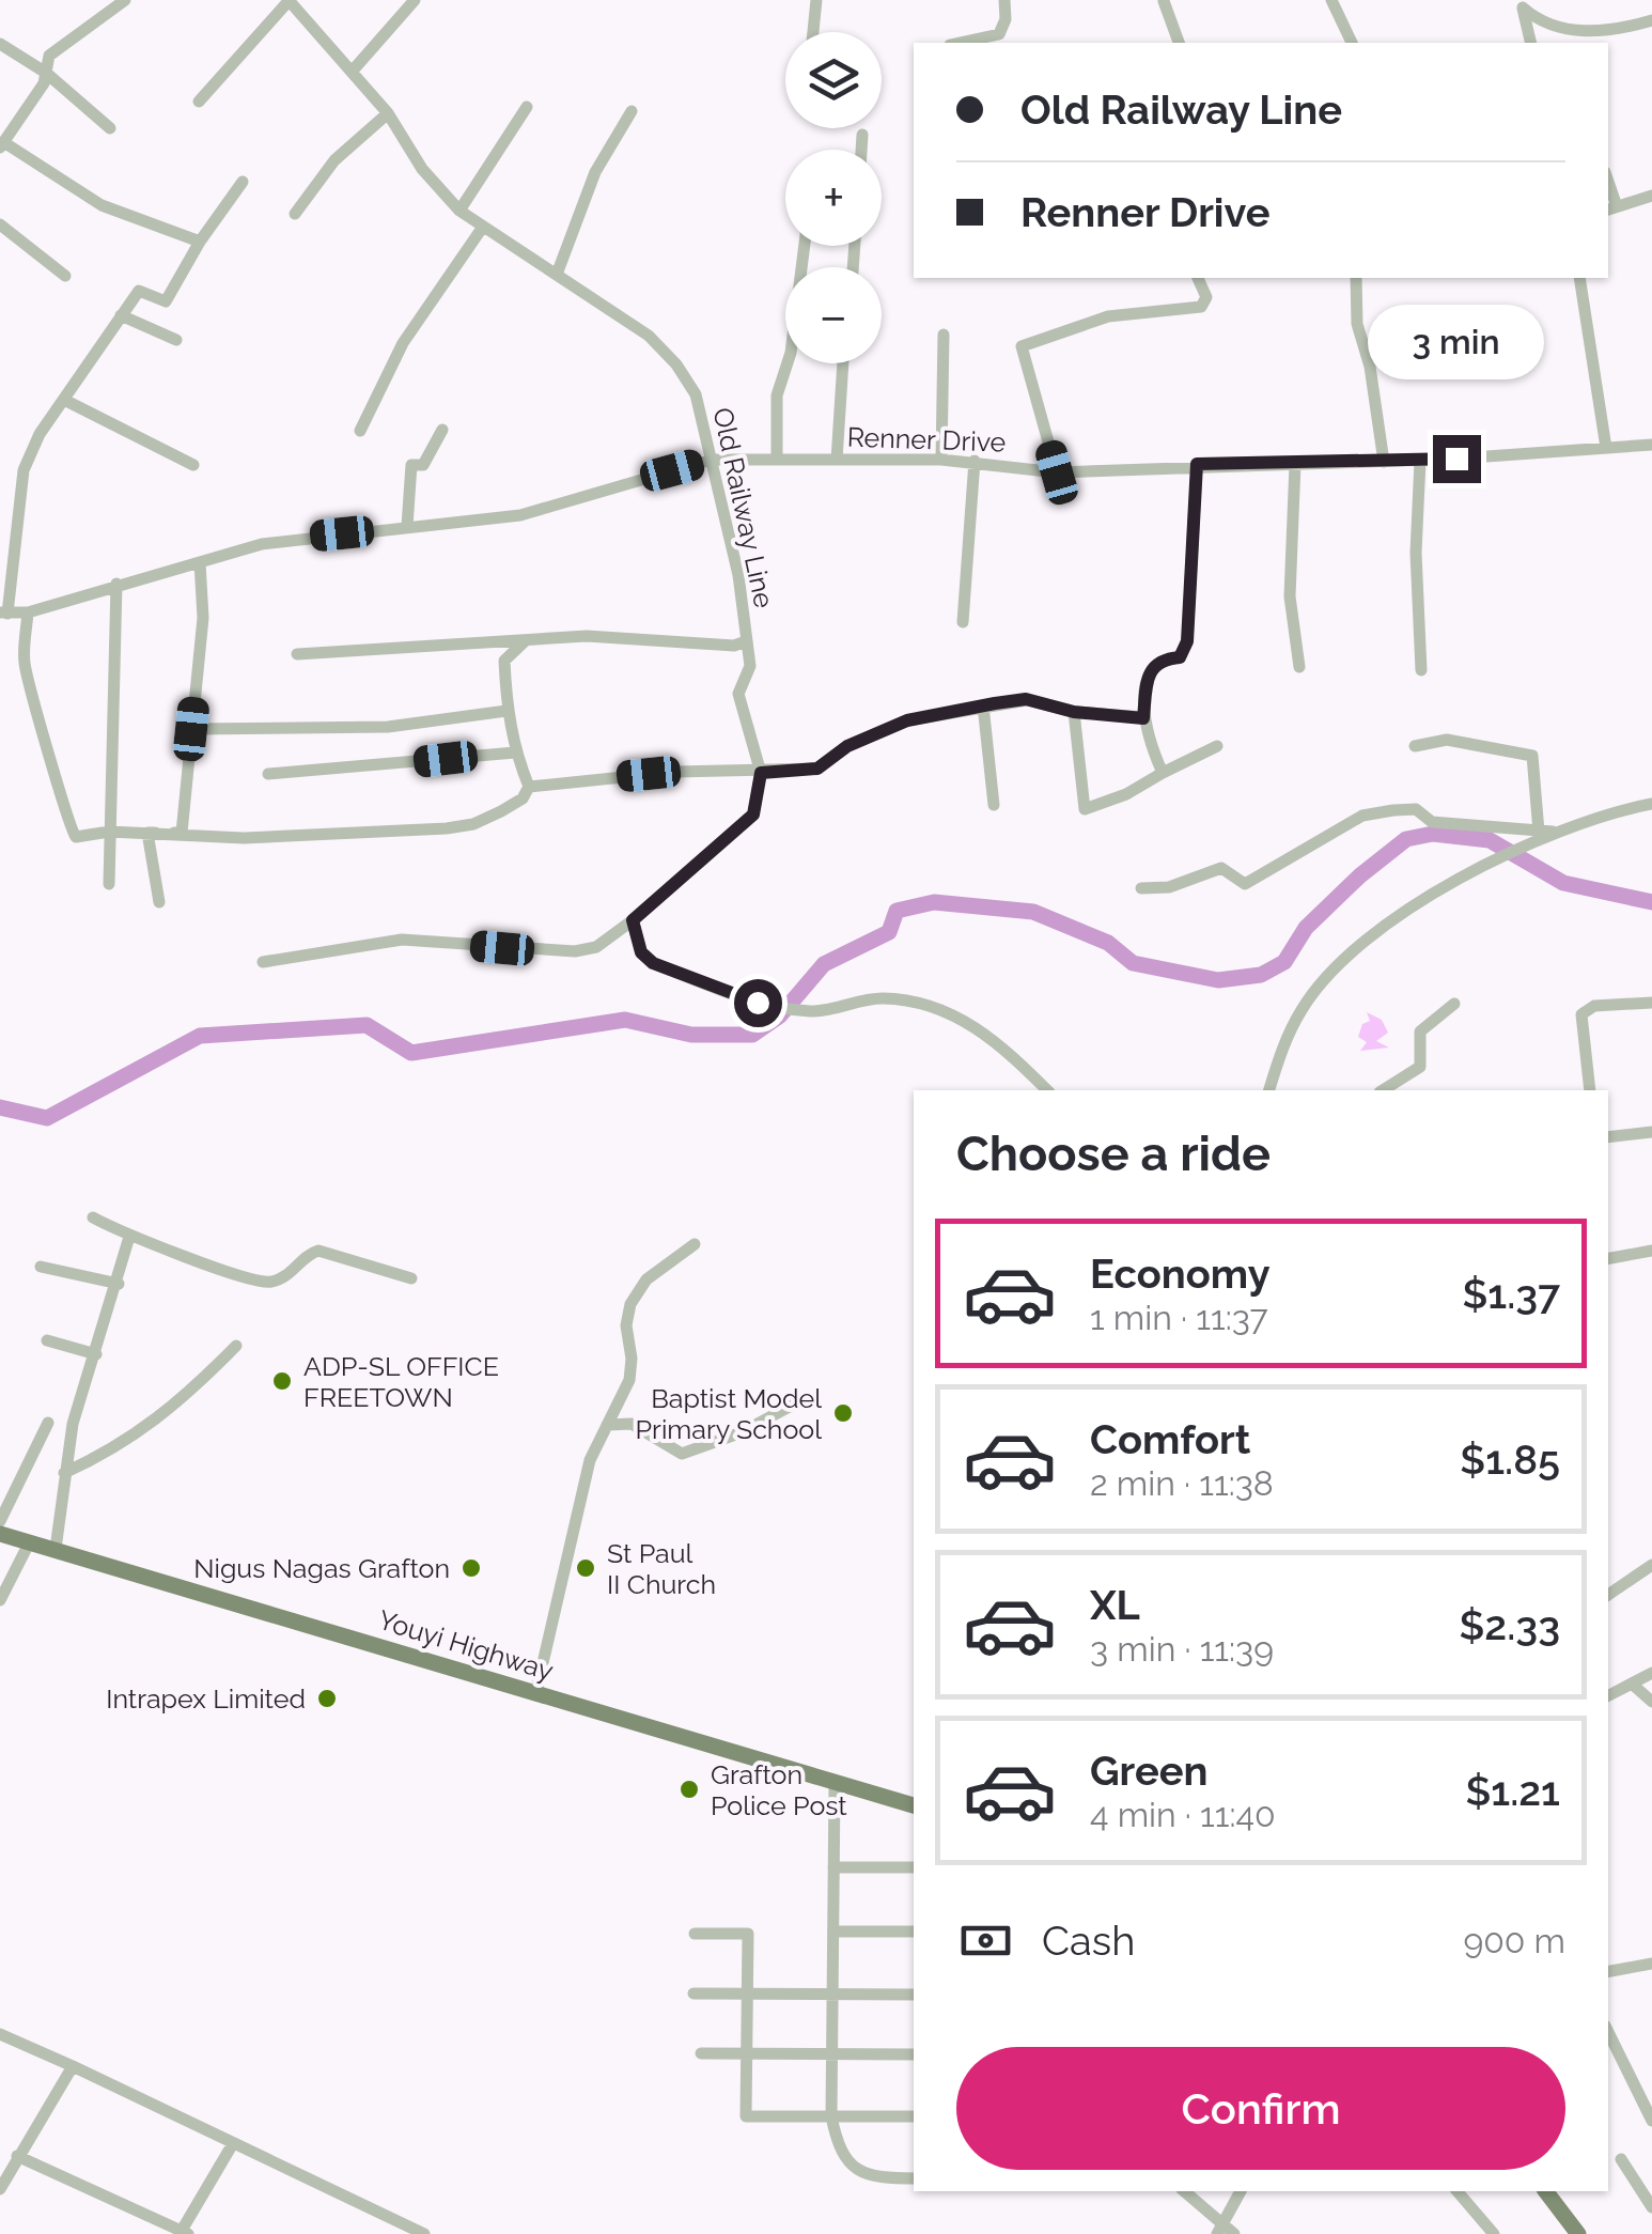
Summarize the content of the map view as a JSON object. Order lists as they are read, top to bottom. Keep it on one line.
{"streets":{"main road":["Youyi Highway"],"street":["Renner Drive","Old Railway Line"]},"crossings":[["Renner Drive","Old Railway Line"]],"places":["ADP-SL OFFICE FREETOWN","Baptist Model Primary School","Nigus Nagas Grafton","St Paul II Church","Intrapex Limited","Grafton Police Post"],"page":{"map_buttons":["+","−"],"banner":["Old Railway Line","Renner Drive"],"bubble":"3 min","heading":"Choose a ride","list":[{"name":"Economy","note":"1 min · 11:37","value":"$1.37"},{"name":"Comfort","note":"2 min · 11:38","value":"$1.85"},{"name":"XL","note":"3 min · 11:39","value":"$2.33"},{"name":"Green","note":"4 min · 11:40","value":"$1.21"}],"pay":["Cash","900 m"],"buttons":"Confirm"}}
